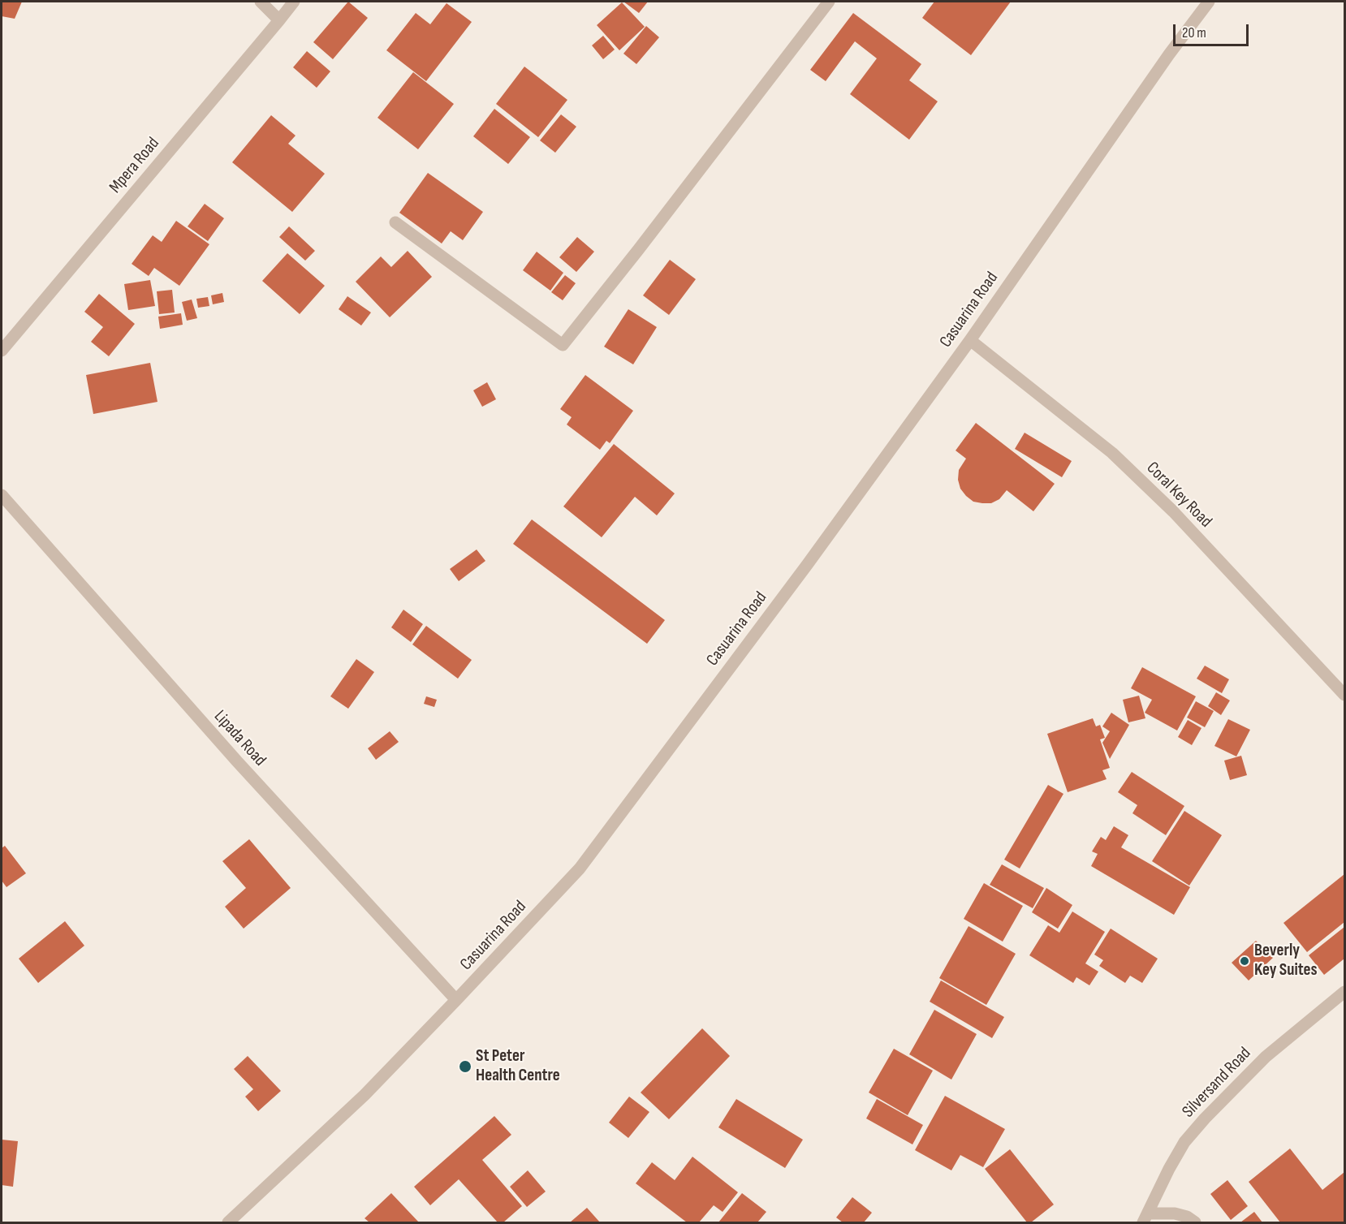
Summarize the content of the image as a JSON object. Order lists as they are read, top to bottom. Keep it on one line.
{"streets":{"street":["Mpera Road","Casuarina Road","Coral Key Road","Lipada Road","Silversand Road"]},"crossings":[["Casuarina Road","Coral Key Road"],["Casuarina Road","Lipada Road"]],"places":["Beverly Key Suites","St Peter Health Centre"],"scale_bar":"20 m"}
